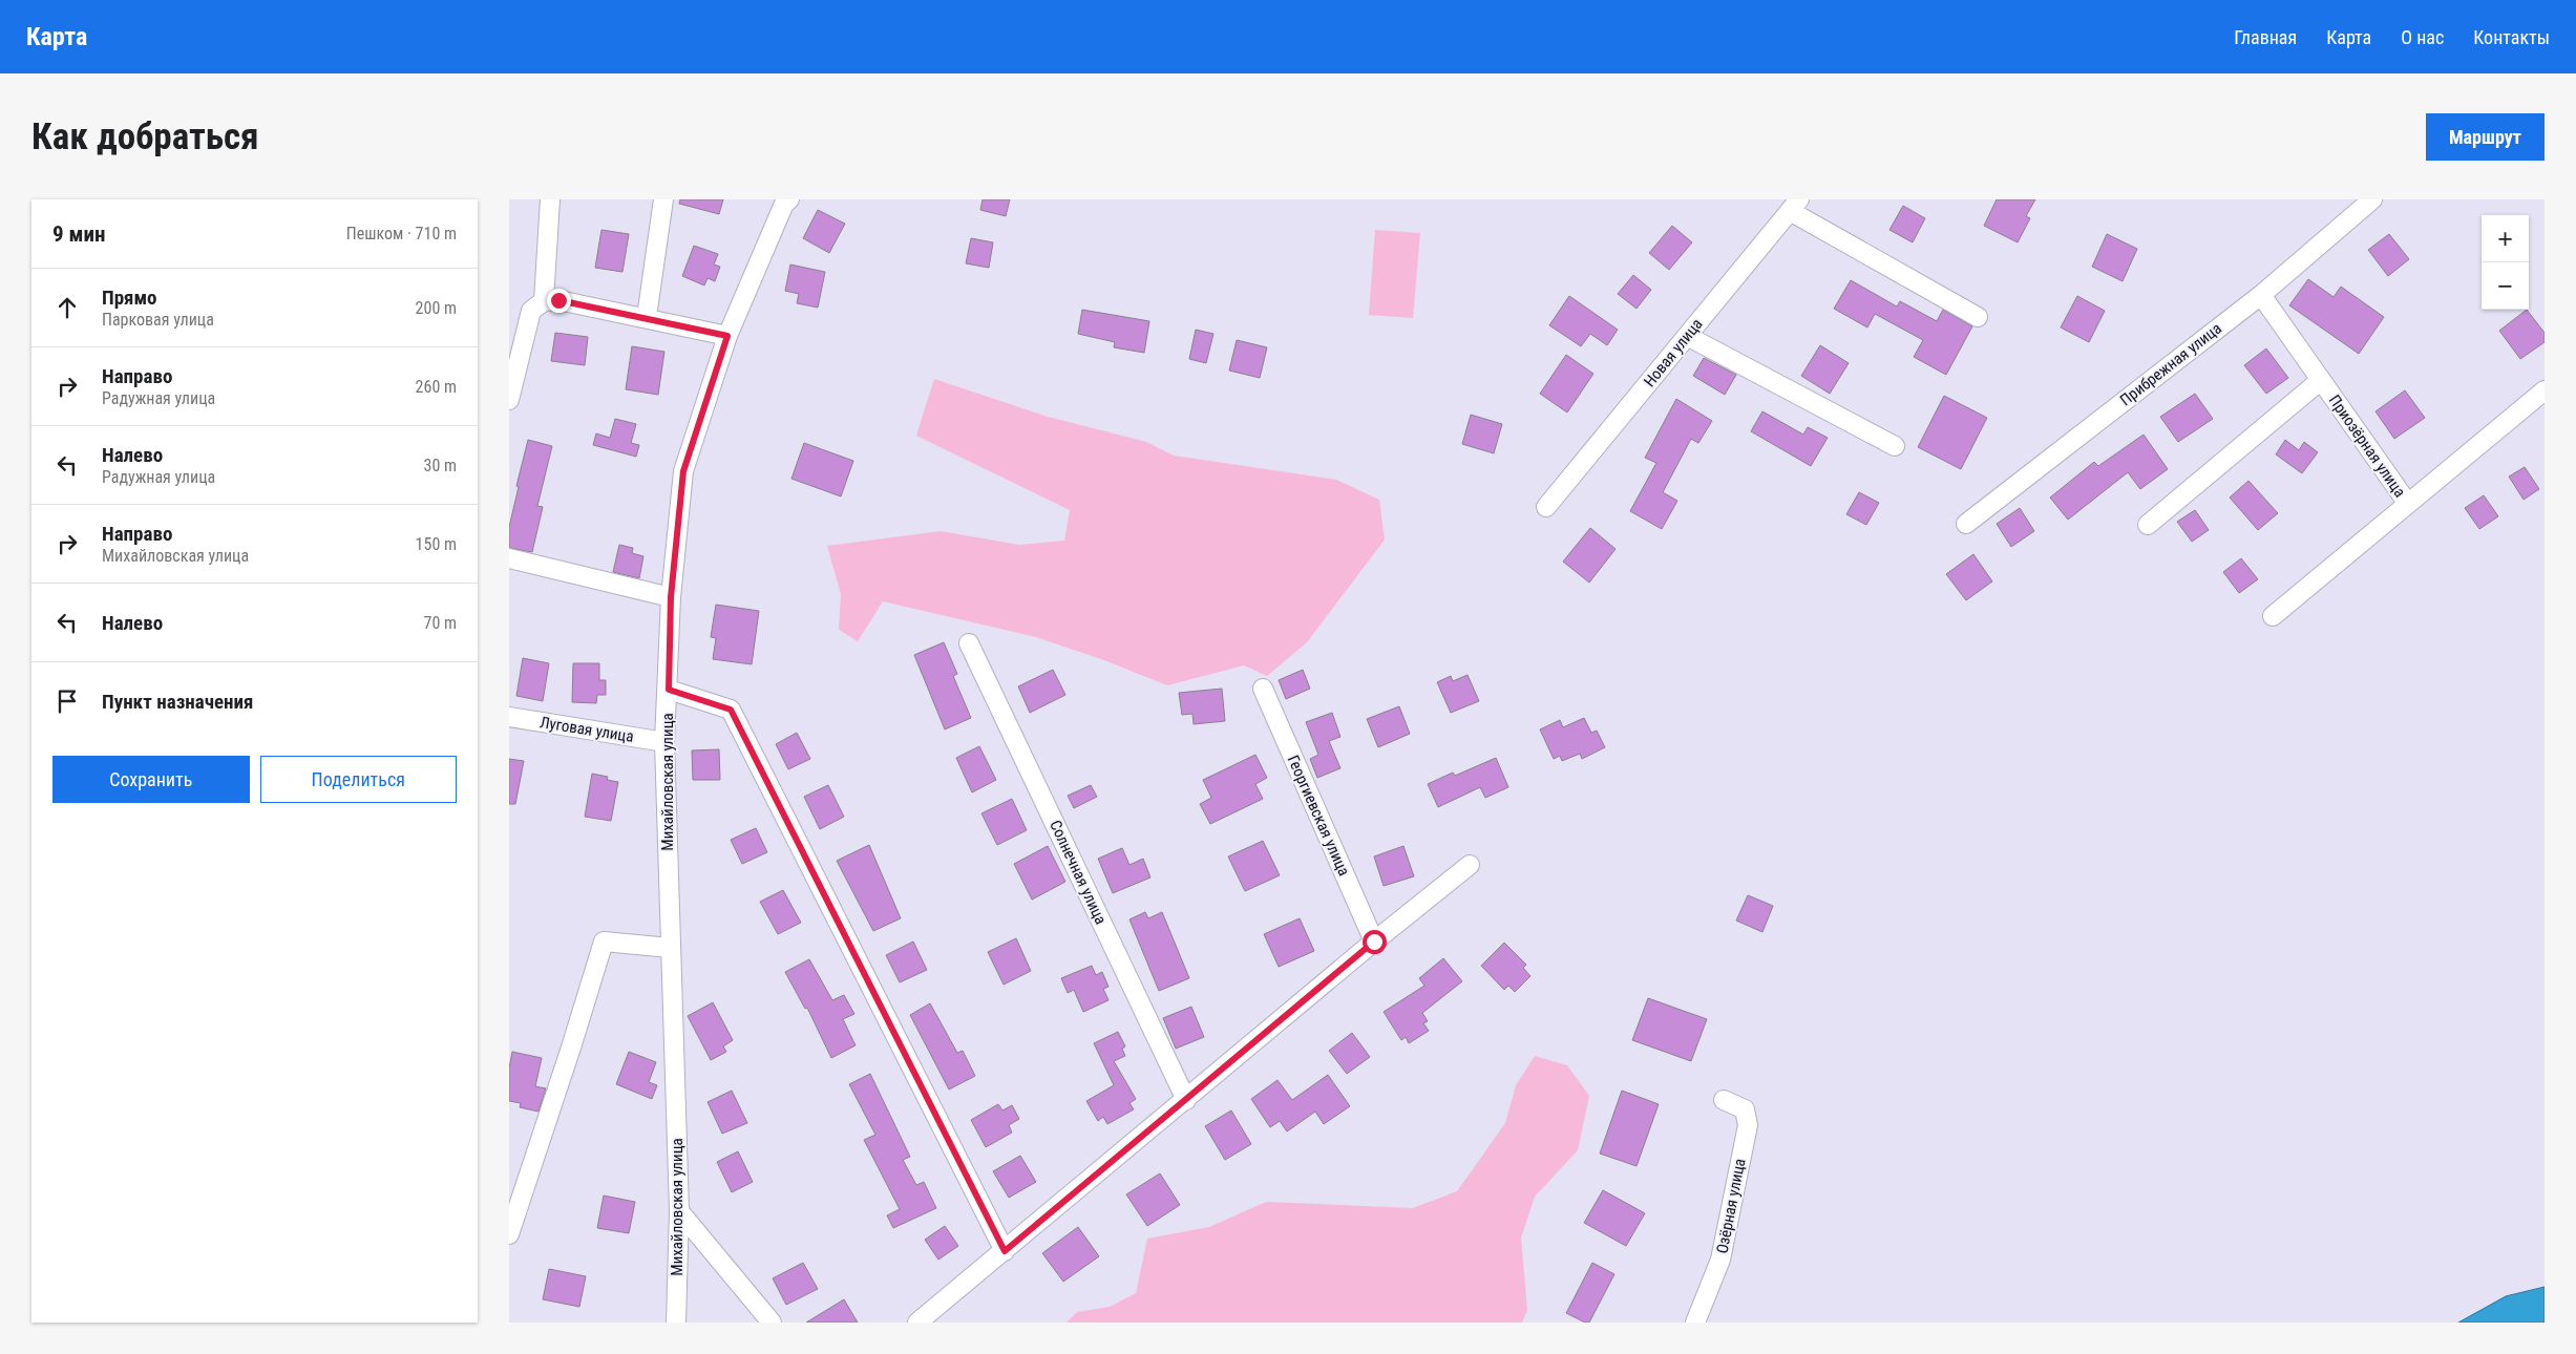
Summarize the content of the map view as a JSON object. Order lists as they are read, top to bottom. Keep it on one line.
{"streets":{"street":["Новая улица","Прибрежная улица","Приозёрная улица","Луговая улица","Михайловская улица","Георгиевская улица","Солнечная улица","Озёрная улица"]},"crossings":[["Прибрежная улица","Приозёрная улица"],["Луговая улица","Михайловская улица"]],"page":{"header":"Карта","nav":["Главная","Карта","О нас","Контакты"],"buttons":["Маршрут",["Сохранить","Поделиться"]],"title":"Как добраться","heading":["9 мин","Пешком · 710 m"],"map_buttons":["+","−"],"list":[["Прямо","Парковая улица","200 m"],["Направо","Радужная улица","260 m"],["Налево","Радужная улица","30 m"],["Направо","Михайловская улица","150 m"],["Налево","70 m"],"Пункт назначения"]}}
